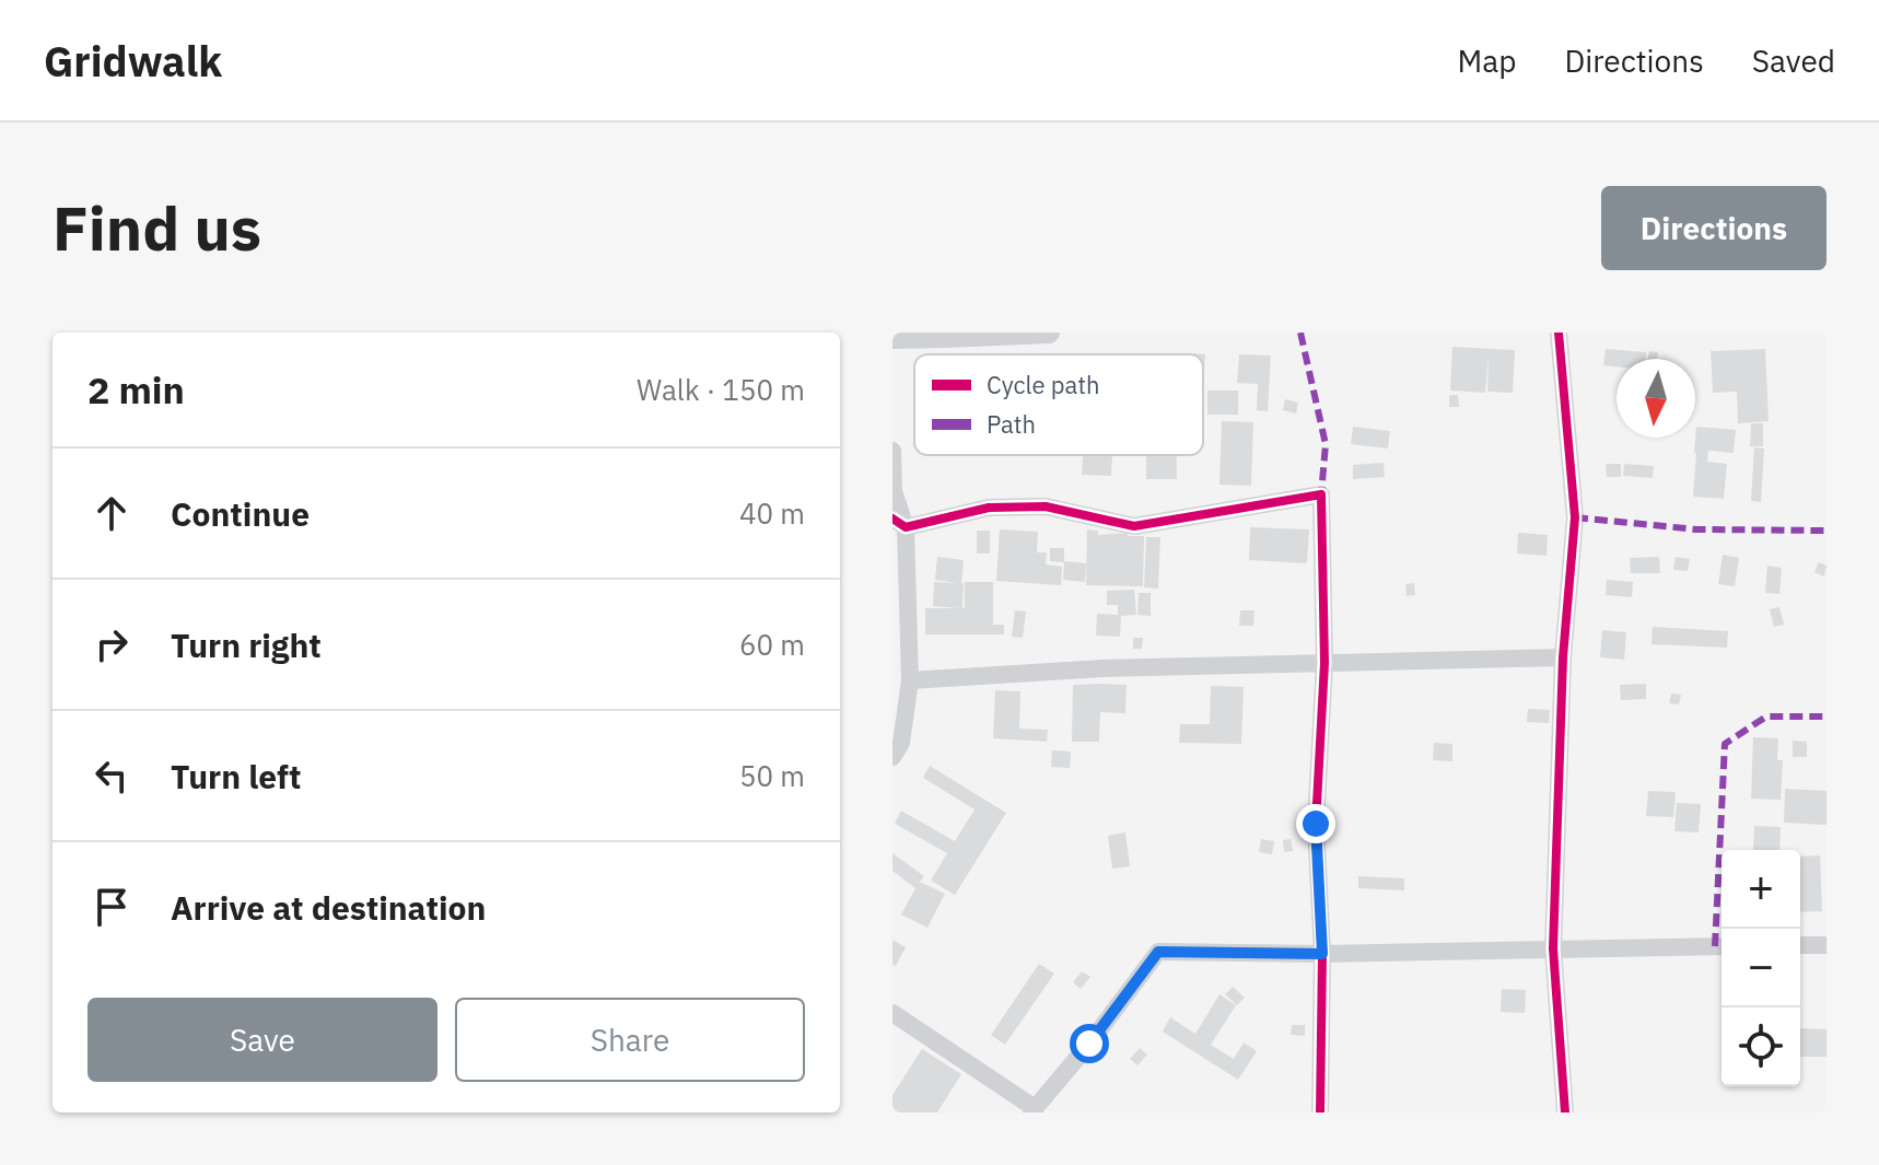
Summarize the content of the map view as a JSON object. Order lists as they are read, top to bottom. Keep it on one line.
{"legend":["Cycle path","Path"],"north":"bottom","page":{"header":"Gridwalk","nav":["Map","Directions","Saved"],"buttons":["Directions",["Save","Share"]],"title":"Find us","heading":["2 min","Walk · 150 m"],"list":[["Continue","40 m"],["Turn right","60 m"],["Turn left","50 m"],"Arrive at destination"],"map_buttons":["+","−"]}}
